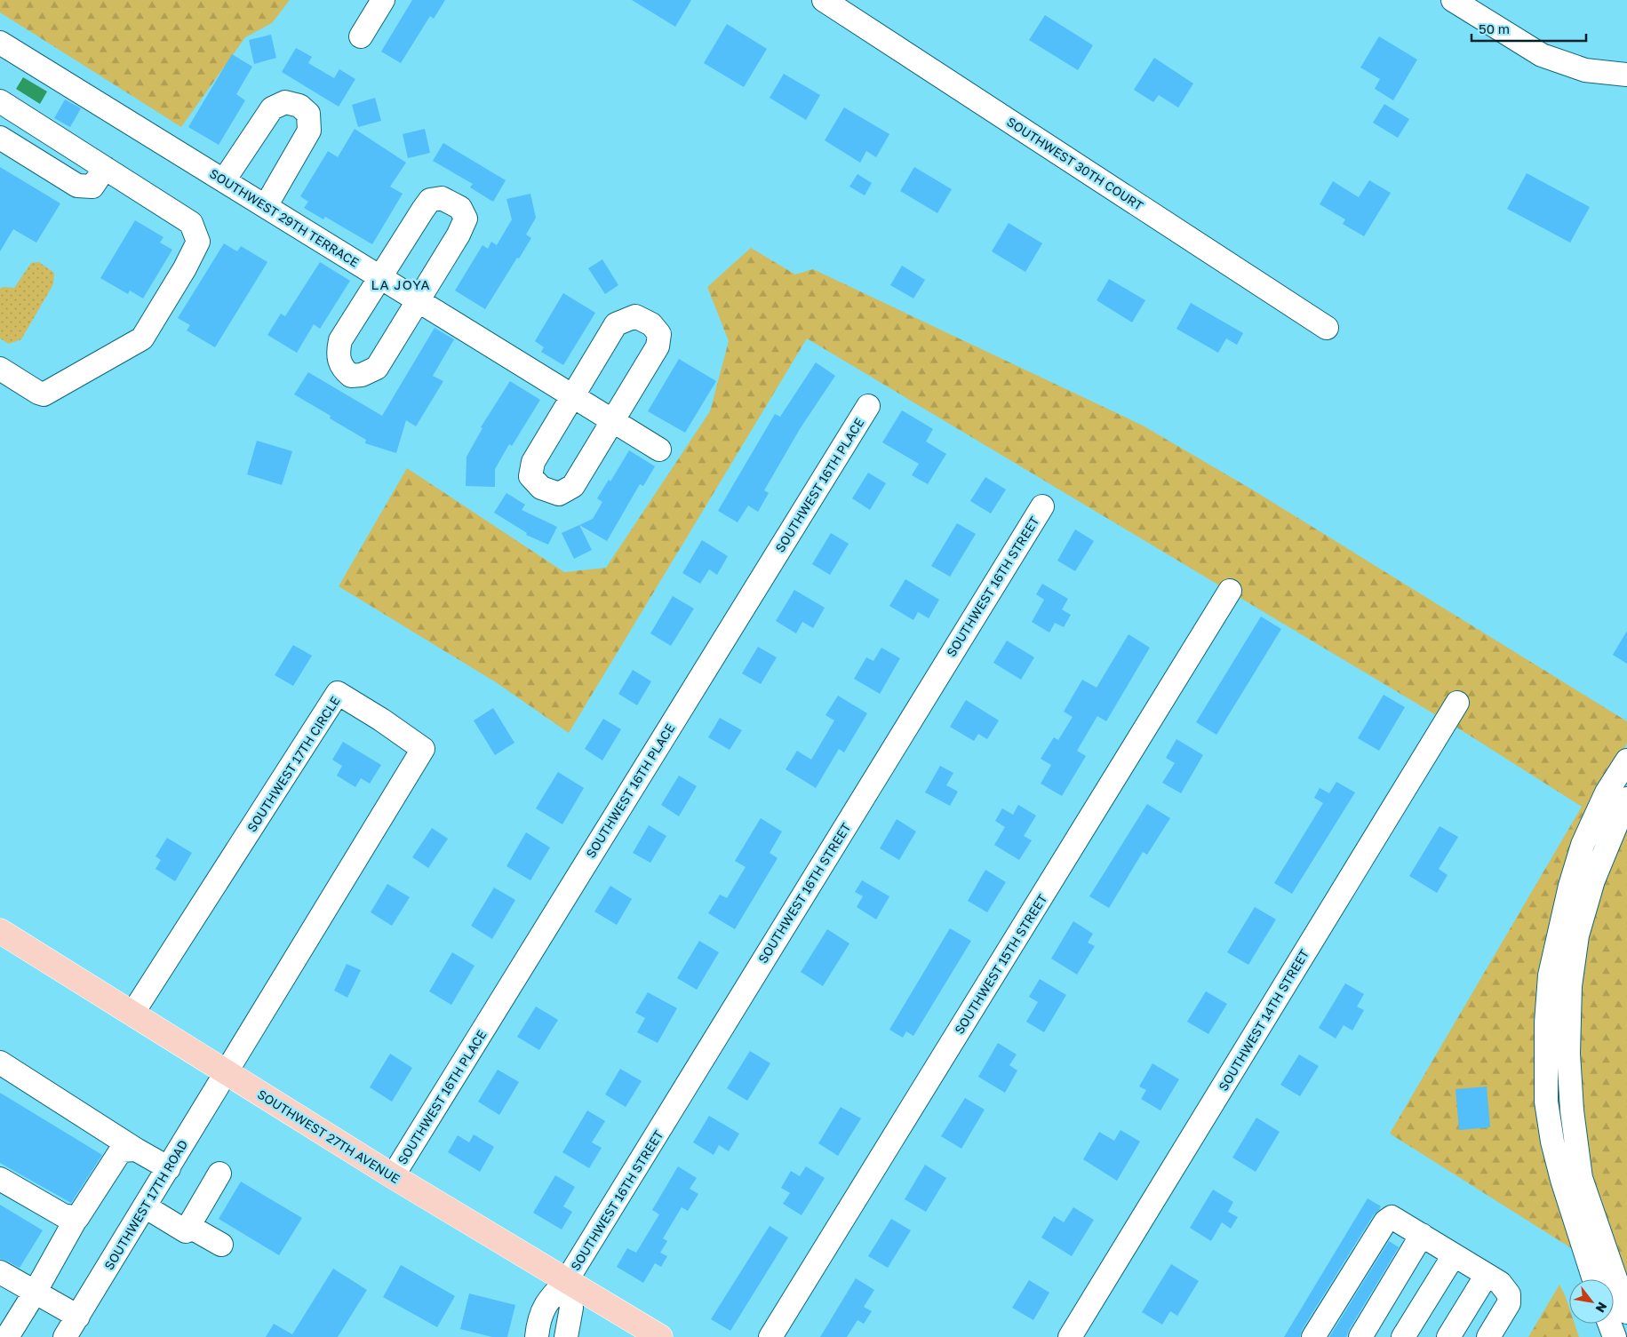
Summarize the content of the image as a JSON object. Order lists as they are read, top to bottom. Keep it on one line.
{"streets":{"main road":["SOUTHWEST 27TH AVENUE"],"street":["SOUTHWEST 30TH COURT","SOUTHWEST 29TH TERRACE","SOUTHWEST 16TH PLACE","SOUTHWEST 16TH STREET","SOUTHWEST 17TH CIRCLE","SOUTHWEST 15TH STREET","SOUTHWEST 14TH STREET","SOUTHWEST 17TH ROAD"]},"crossings":[["SOUTHWEST 16TH PLACE","SOUTHWEST 27TH AVENUE"],["SOUTHWEST 16TH STREET","SOUTHWEST 27TH AVENUE"],["SOUTHWEST 17TH CIRCLE","SOUTHWEST 27TH AVENUE"],["SOUTHWEST 17TH CIRCLE","SOUTHWEST 17TH ROAD"],["SOUTHWEST 27TH AVENUE","SOUTHWEST 17TH ROAD"]],"districts":["LA JOYA"],"scale_bar":"50 m","north":"bottom right"}
